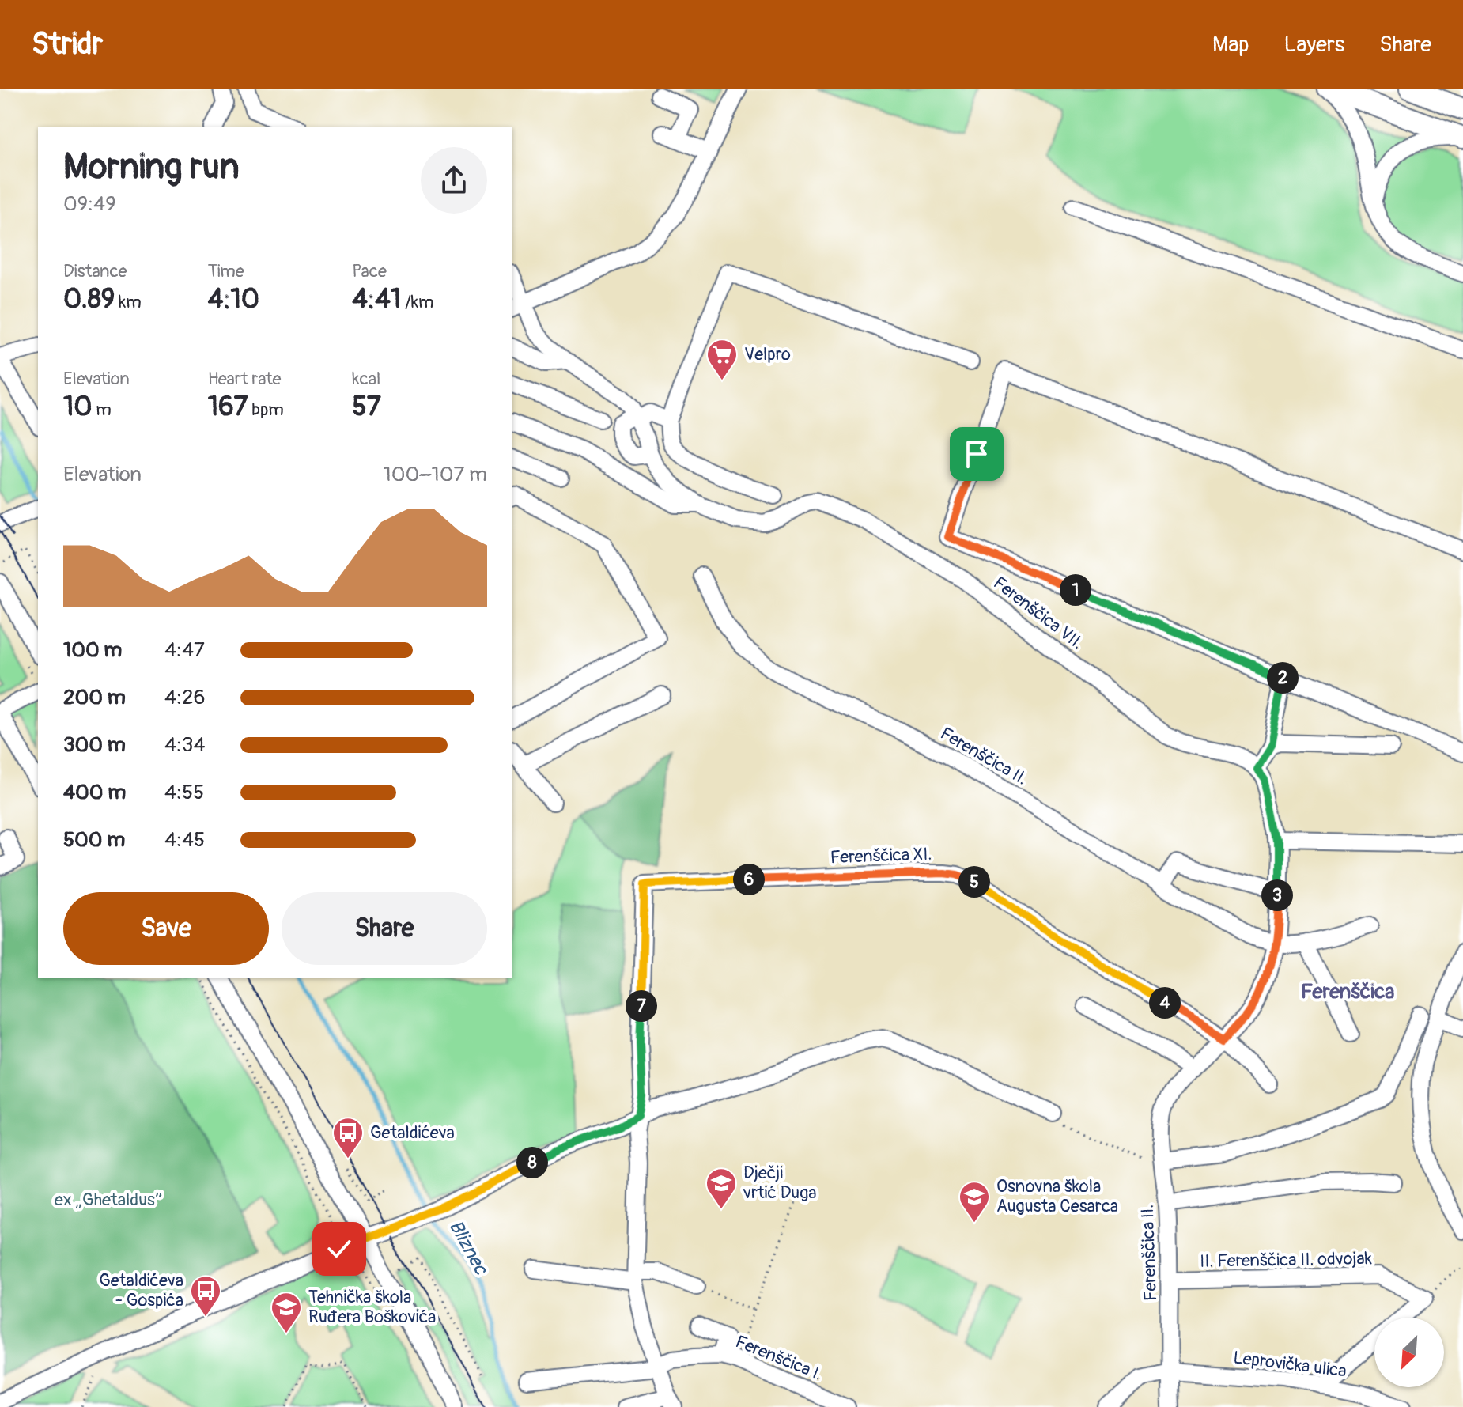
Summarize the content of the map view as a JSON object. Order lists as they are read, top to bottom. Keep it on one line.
{"streets":{"street":["Ferenščica VII.","Ferenščica II.","Ferenščica XI.","II. Ferenščica II. odvojak","Ferenščica I.","Leprovička ulica"]},"crossings":[["Ferenščica VII.","Ferenščica II."],["Ferenščica II.","Ferenščica XI."],["Ferenščica II.","II. Ferenščica II. odvojak"],["Ferenščica II.","Leprovička ulica"]],"districts":["Ferenščica"],"water":["Bliznec"],"parks":["ex „Ghetaldus”"],"places":{"supermarket":["Velpro"],"bus stop":["Getaldićeva","Getaldićeva - Gospića"],"school or university":["Dječji vrtić Duga","Osnovna škola Augusta Cesarca","Tehnička škola Ruđera Boškovića"]},"north":"bottom left","page":{"header":"Stridr","nav":["Map","Layers","Share"],"heading":["Morning run","09:49"],"stats":[["Distance","0.89 km"],["Time","4:10"],["Pace","4:41 /km"],["Elevation","10 m"],["Heart rate","167 bpm"],["kcal","57"]],"chart":["Elevation","100–107 m"],"pins":["1","2","6","5","3","4","7","8"],"list":[{"name":"100 m","note":"4:47"},{"name":"200 m","note":"4:26"},{"name":"300 m","note":"4:34"},{"name":"400 m","note":"4:55"},{"name":"500 m","note":"4:45"}],"buttons":["Save","Share"]}}
